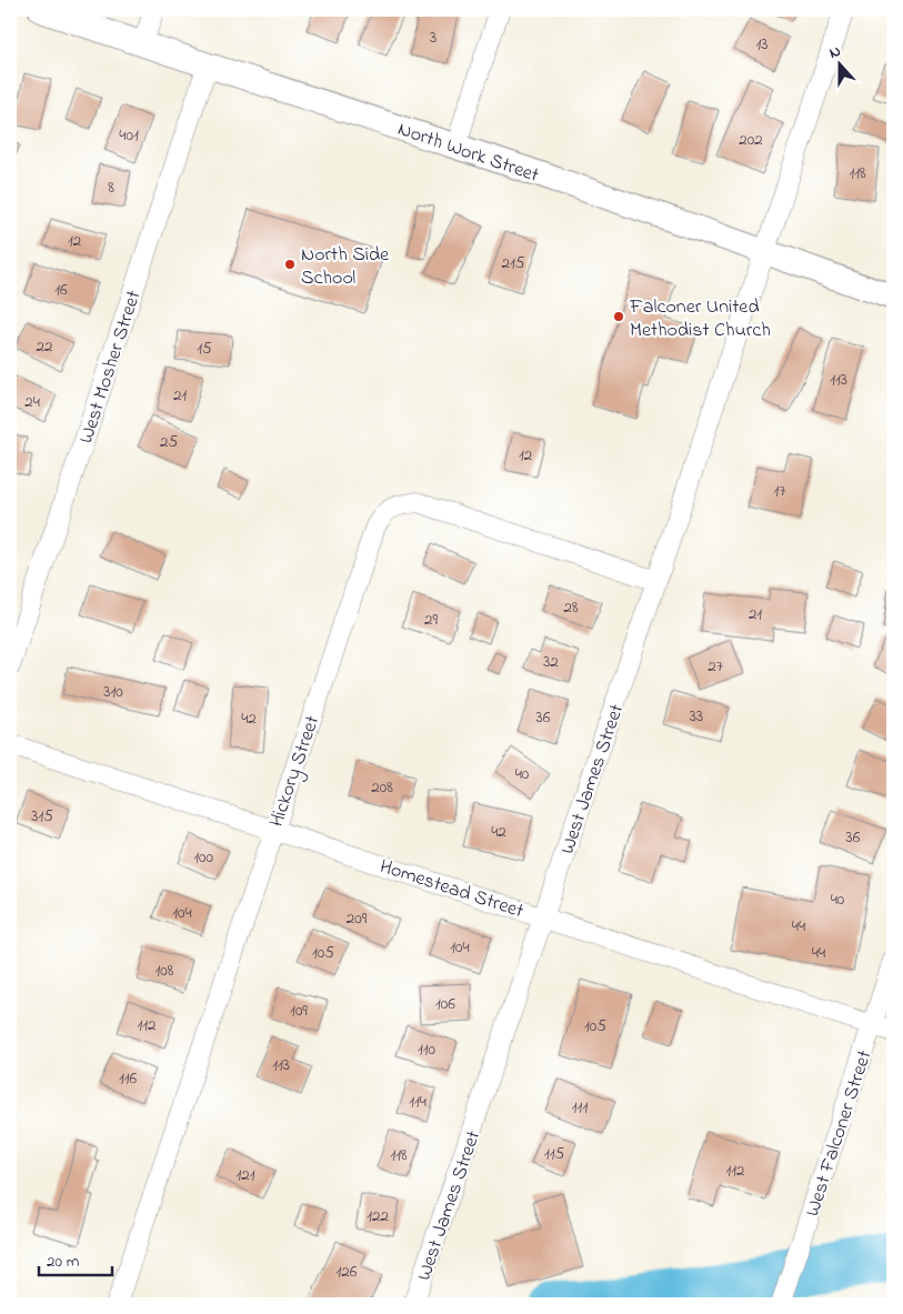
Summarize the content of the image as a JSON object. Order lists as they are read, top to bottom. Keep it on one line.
{"streets":{"street":["North Work Street","West Mosher Street","Hickory Street","West James Street","Homestead Street","West Falconer Street"]},"crossings":[["North Work Street","West Mosher Street"],["North Work Street","West James Street"],["Hickory Street","West James Street"],["Hickory Street","Homestead Street"],["West James Street","Homestead Street"],["Homestead Street","West Falconer Street"]],"places":["North Side School","Falconer United Methodist Church"],"house_numbers":["3","13","401","202","118","8","12","215","16","22","15","113","21","24","25","12","17","28","21","29","32","27","310","33","36","42","40","208","315","42","36","100","40","104","209","44","104","105","44","108","106","109","112","105","110","113","116","114","111","115","118","112","121","122","126"],"scale_bar":"20 m","north":"top"}
